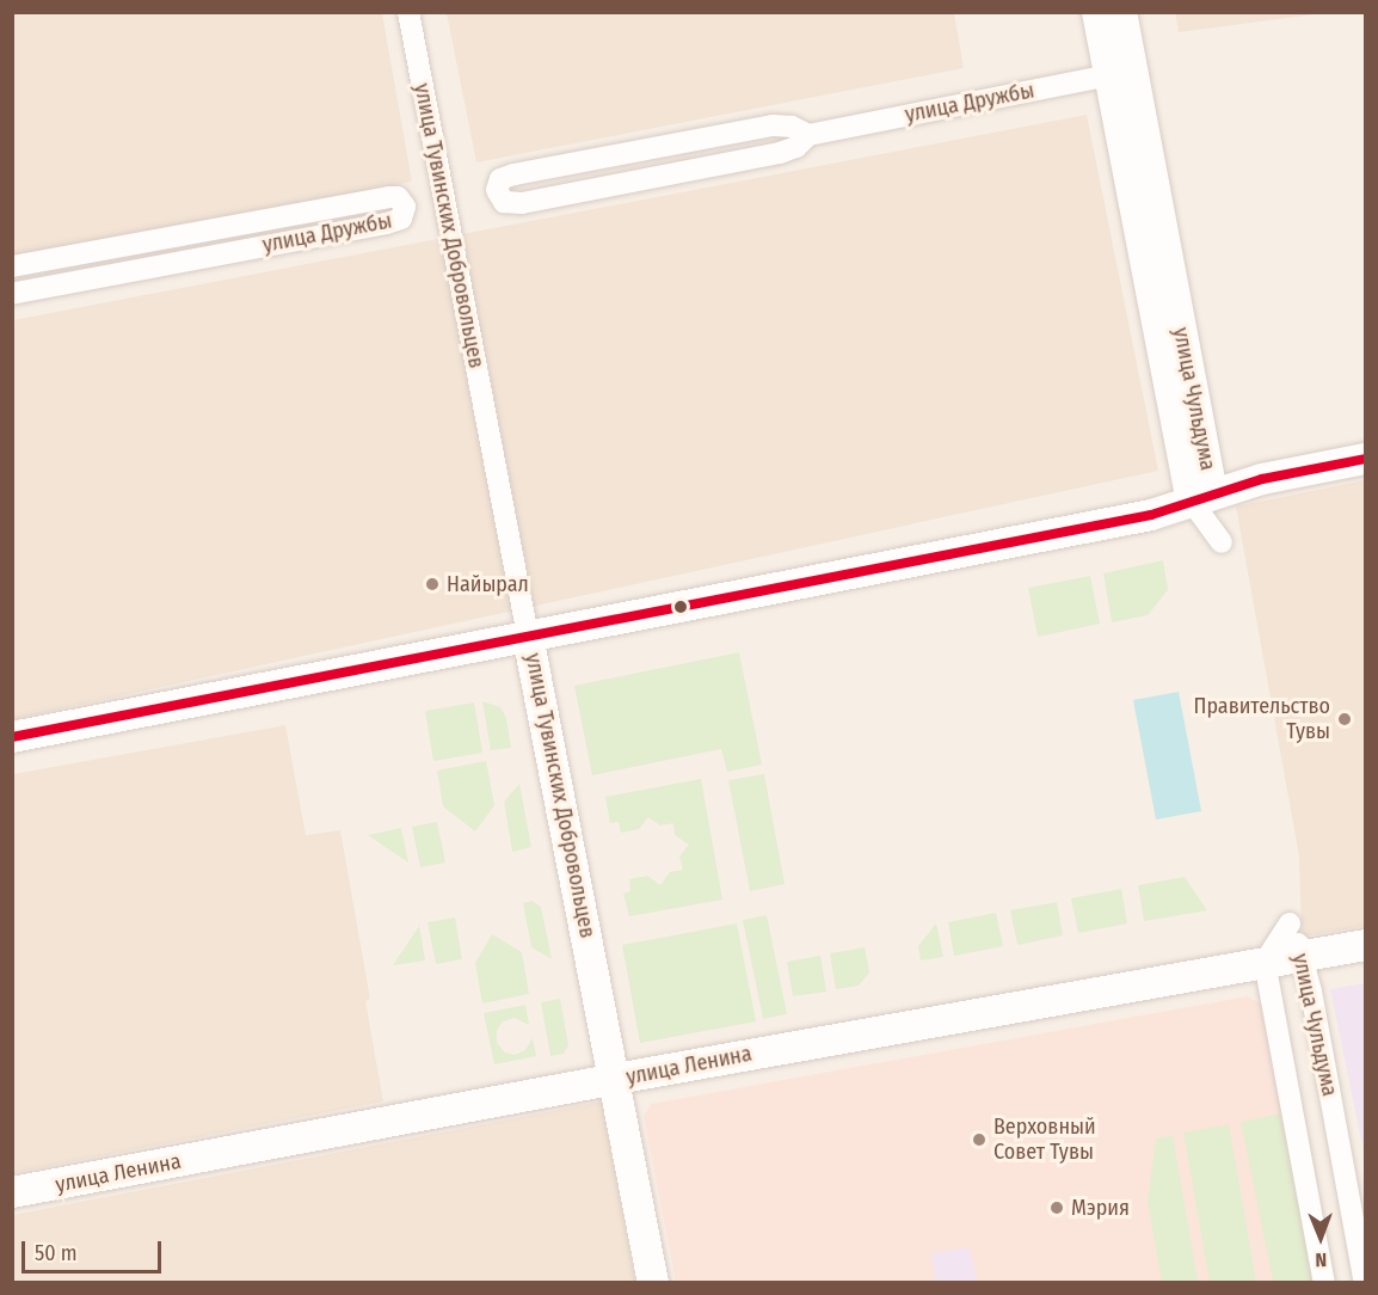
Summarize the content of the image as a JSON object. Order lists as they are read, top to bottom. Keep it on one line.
{"streets":{"street":["улица Дружбы","улица Тувинских Добровольцев","улица Чульдума","улица Ленина"]},"crossings":[["улица Дружбы","улица Чульдума"],["улица Тувинских Добровольцев","улица Ленина"],["улица Чульдума","улица Ленина"]],"places":["Найырал","Правительство Тувы","Верховный Совет Тувы","Мэрия"],"scale_bar":"50 m","north":"bottom"}
